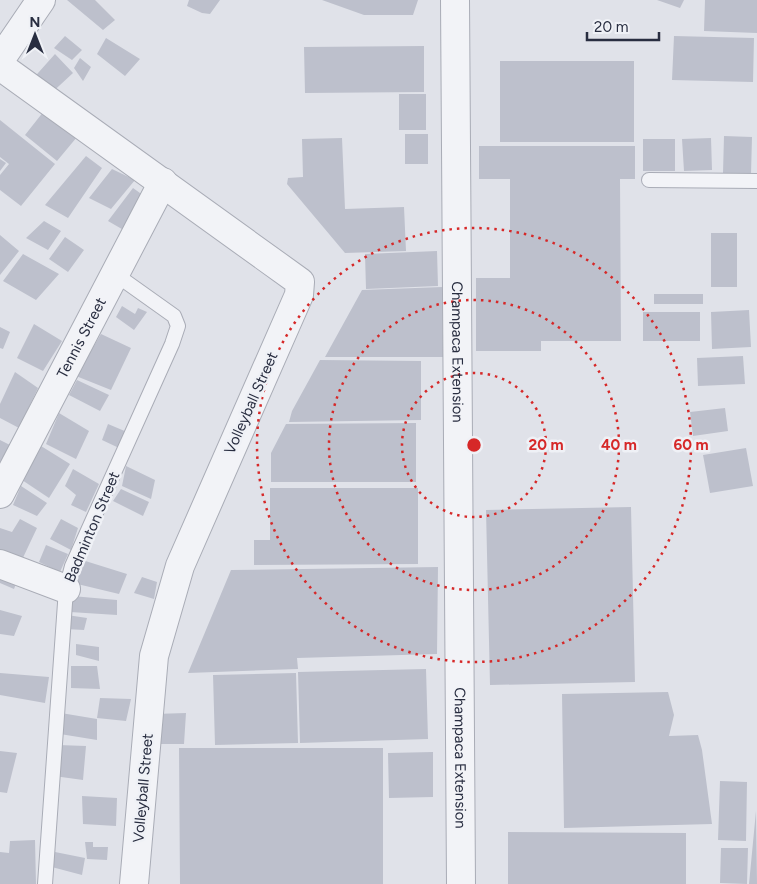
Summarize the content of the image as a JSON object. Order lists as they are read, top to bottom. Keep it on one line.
{"streets":{"street":["Tennis Street","Champaca Extension","Volleyball Street"],"lane":["Badminton Street"]},"crossings":[["Tennis Street","Volleyball Street"],["Tennis Street","Badminton Street"]],"scale_bar":"20 m","north":"top","rings":["20 m","40 m","60 m"]}
